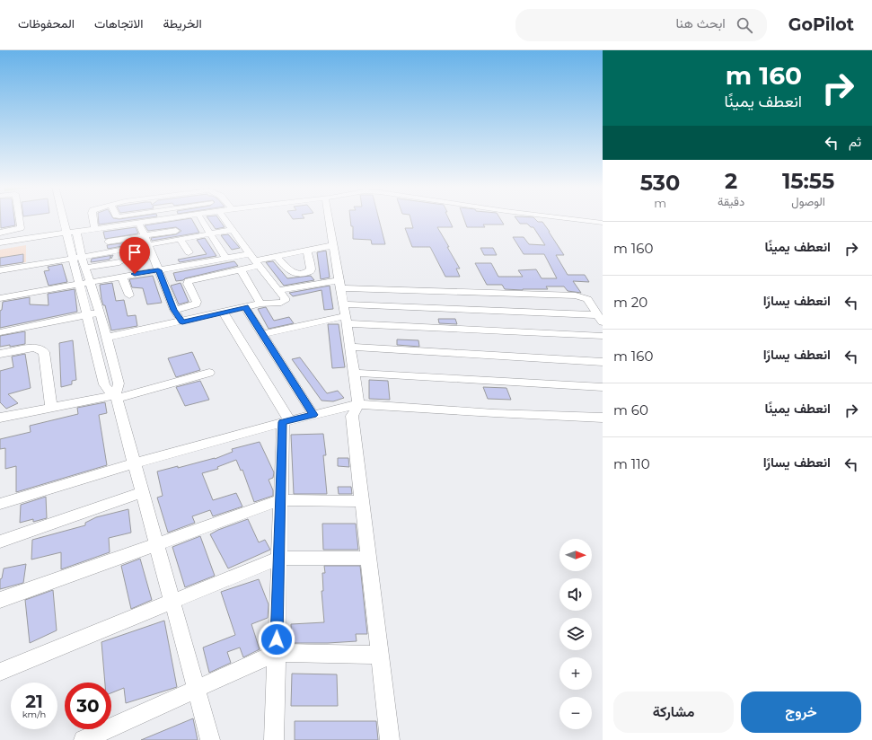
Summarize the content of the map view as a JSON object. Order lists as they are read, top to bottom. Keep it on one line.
{"north":"right","page":{"header":"GoPilot","search":"ابحث هنا","nav":["الخريطة","الاتجاهات","المحفوظات"],"turn":["160 m","انعطف يمينًا"],"then":"ثم","eta":["15:55","الوصول","2","دقيقة","530","m"],"list":[{"name":"انعطف يمينًا","value":"160 m"},{"name":"انعطف يسارًا","value":"20 m"},{"name":"انعطف يسارًا","value":"160 m"},{"name":"انعطف يمينًا","value":"60 m"},{"name":"انعطف يسارًا","value":"110 m"}],"map_buttons":["+","−"],"speed":"21 km/h","limit":"30","buttons":["خروج","مشاركة"]}}
